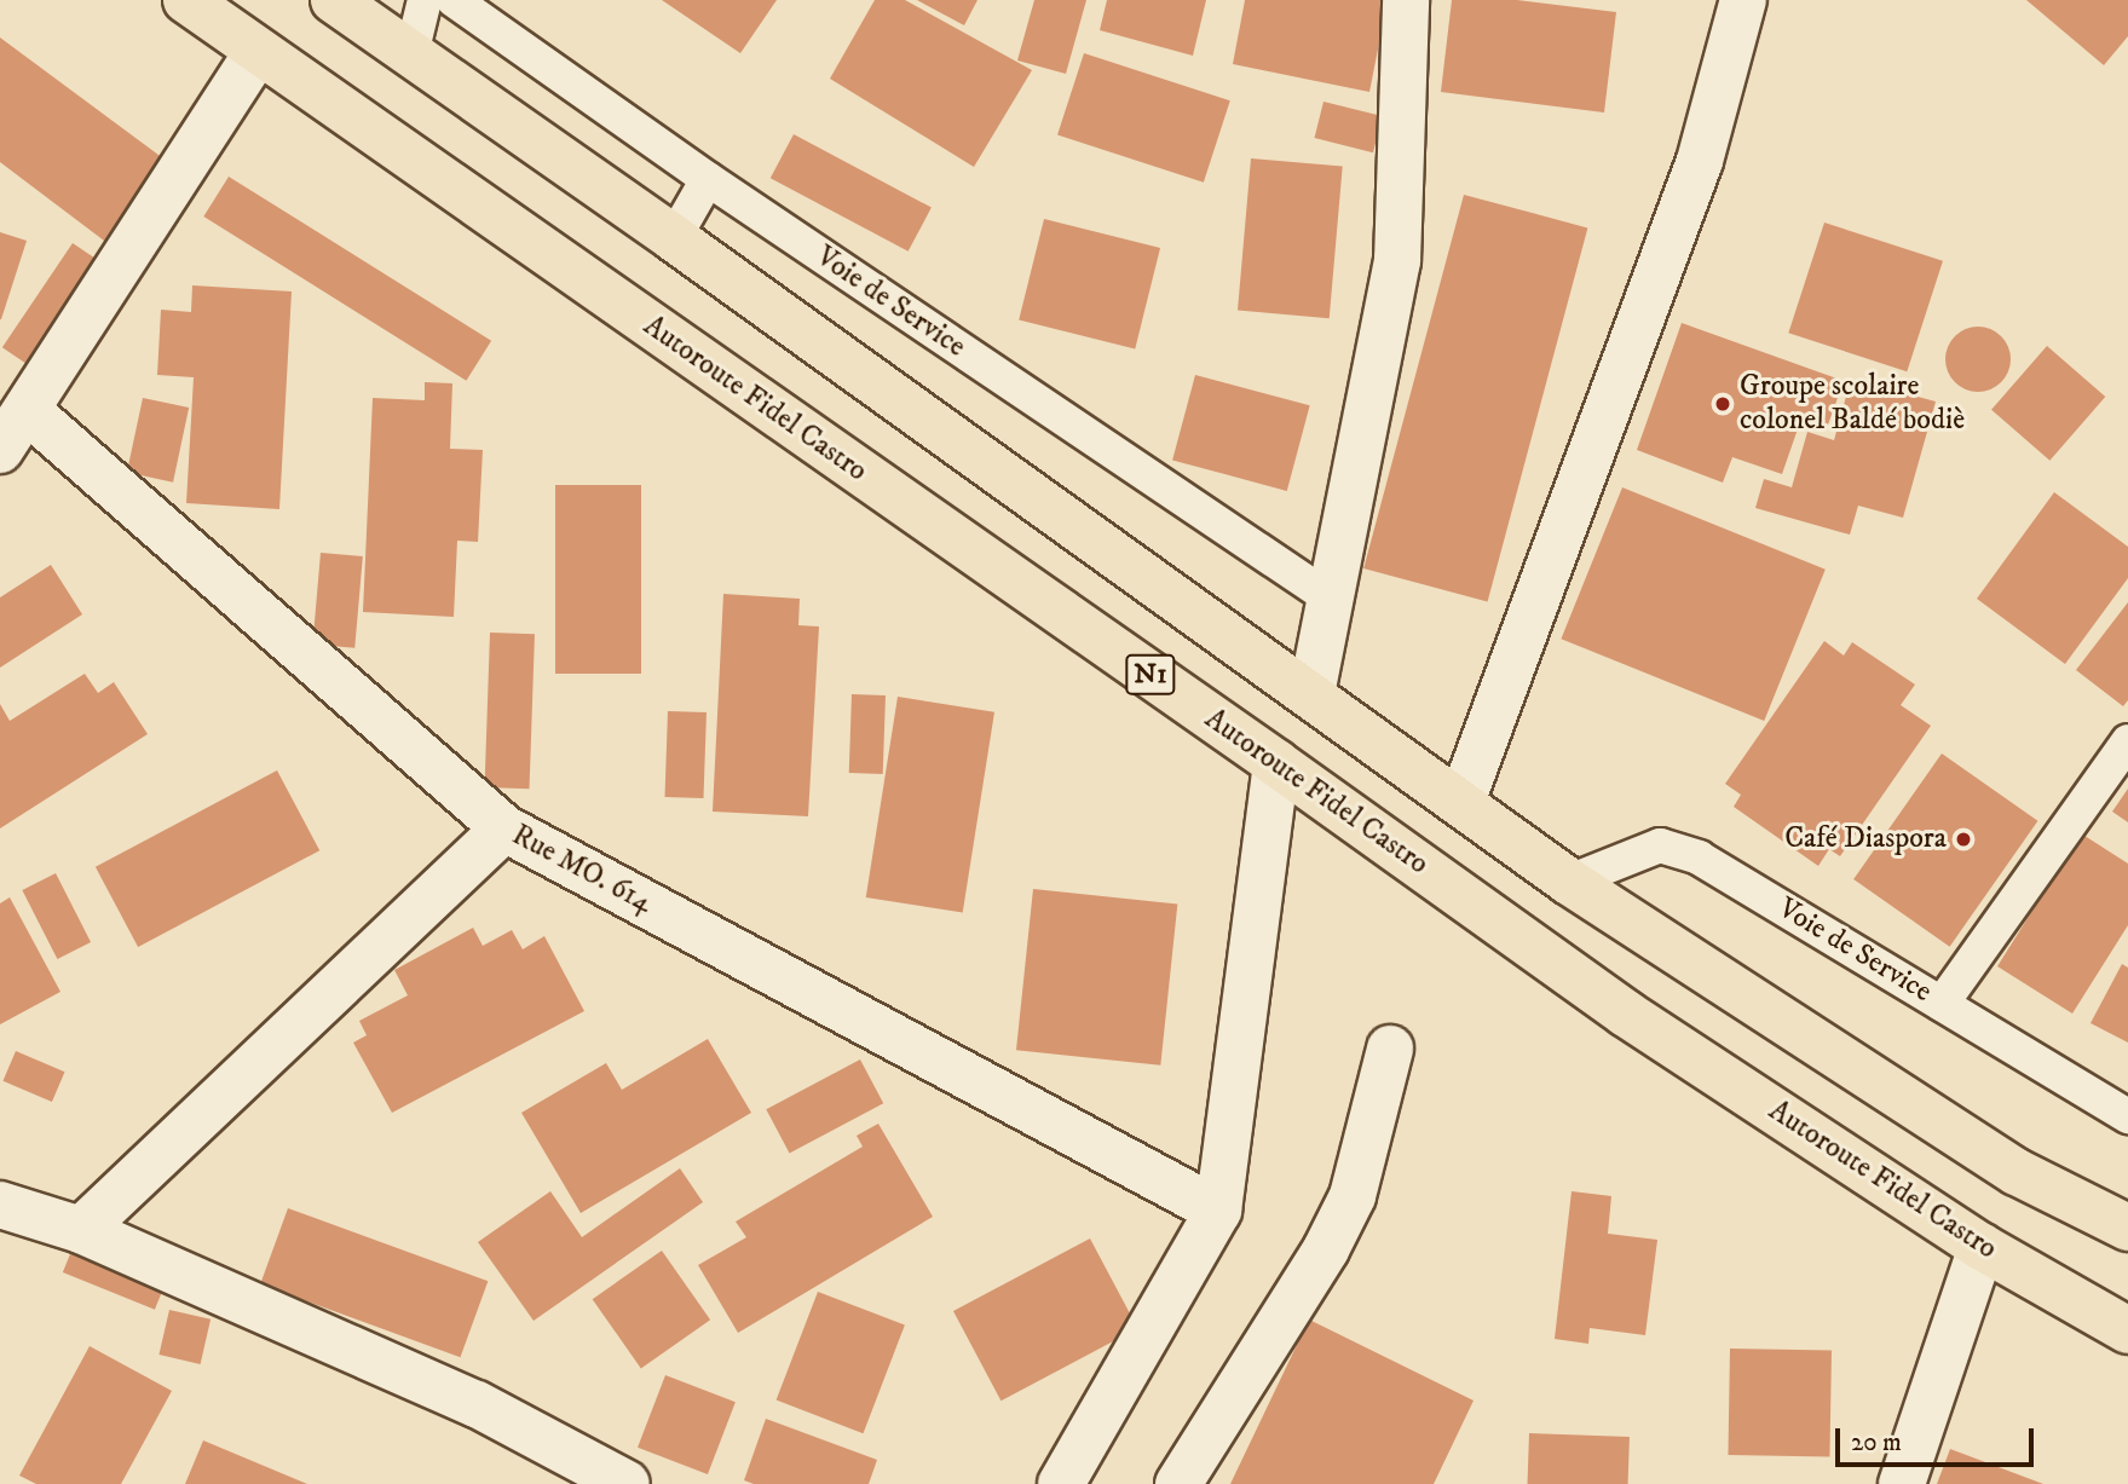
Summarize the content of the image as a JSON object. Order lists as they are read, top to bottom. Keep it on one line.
{"streets":{"highway":["Autoroute Fidel Castro","N1"],"street":["Rue MO. 614"],"lane":["Voie de Service"]},"crossings":[["Voie de Service","N1"]],"places":["Groupe scolaire colonel Baldé bodiè","Café Diaspora"],"scale_bar":"20 m"}
